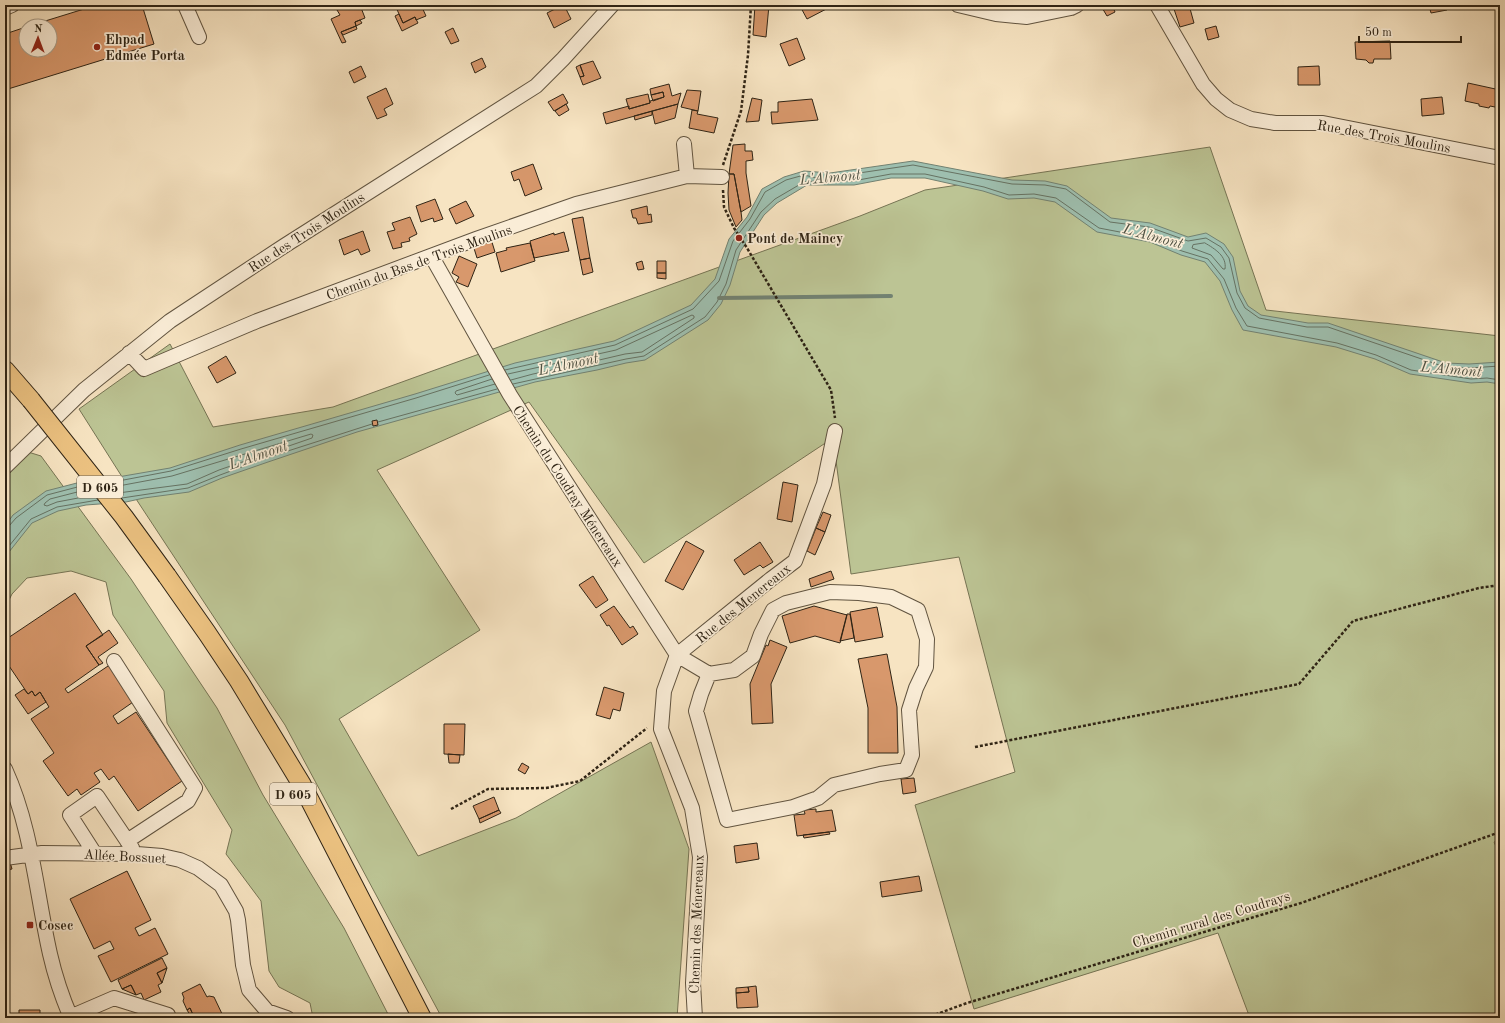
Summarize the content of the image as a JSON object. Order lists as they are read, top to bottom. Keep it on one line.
{"streets":{"main road":["D 605"],"street":["Rue des Trois Moulins","Chemin du Bas de Trois Moulins","Chemin du Coudray Ménereaux","Rue des Menereaux","Allée Bossuet","Chemin des Ménereaux"],"path":["Chemin rural des Coudrays"]},"crossings":[["Rue des Trois Moulins","Chemin du Bas de Trois Moulins"],["Chemin du Bas de Trois Moulins","Chemin du Coudray Ménereaux"],["Chemin du Coudray Ménereaux","Rue des Menereaux"]],"water":["L'Almont"],"places":{"other":["Ehpad Edmée Porta","Pont de Maincy"],"transit":["Cosec"]},"scale_bar":"50 m","north":"top"}
